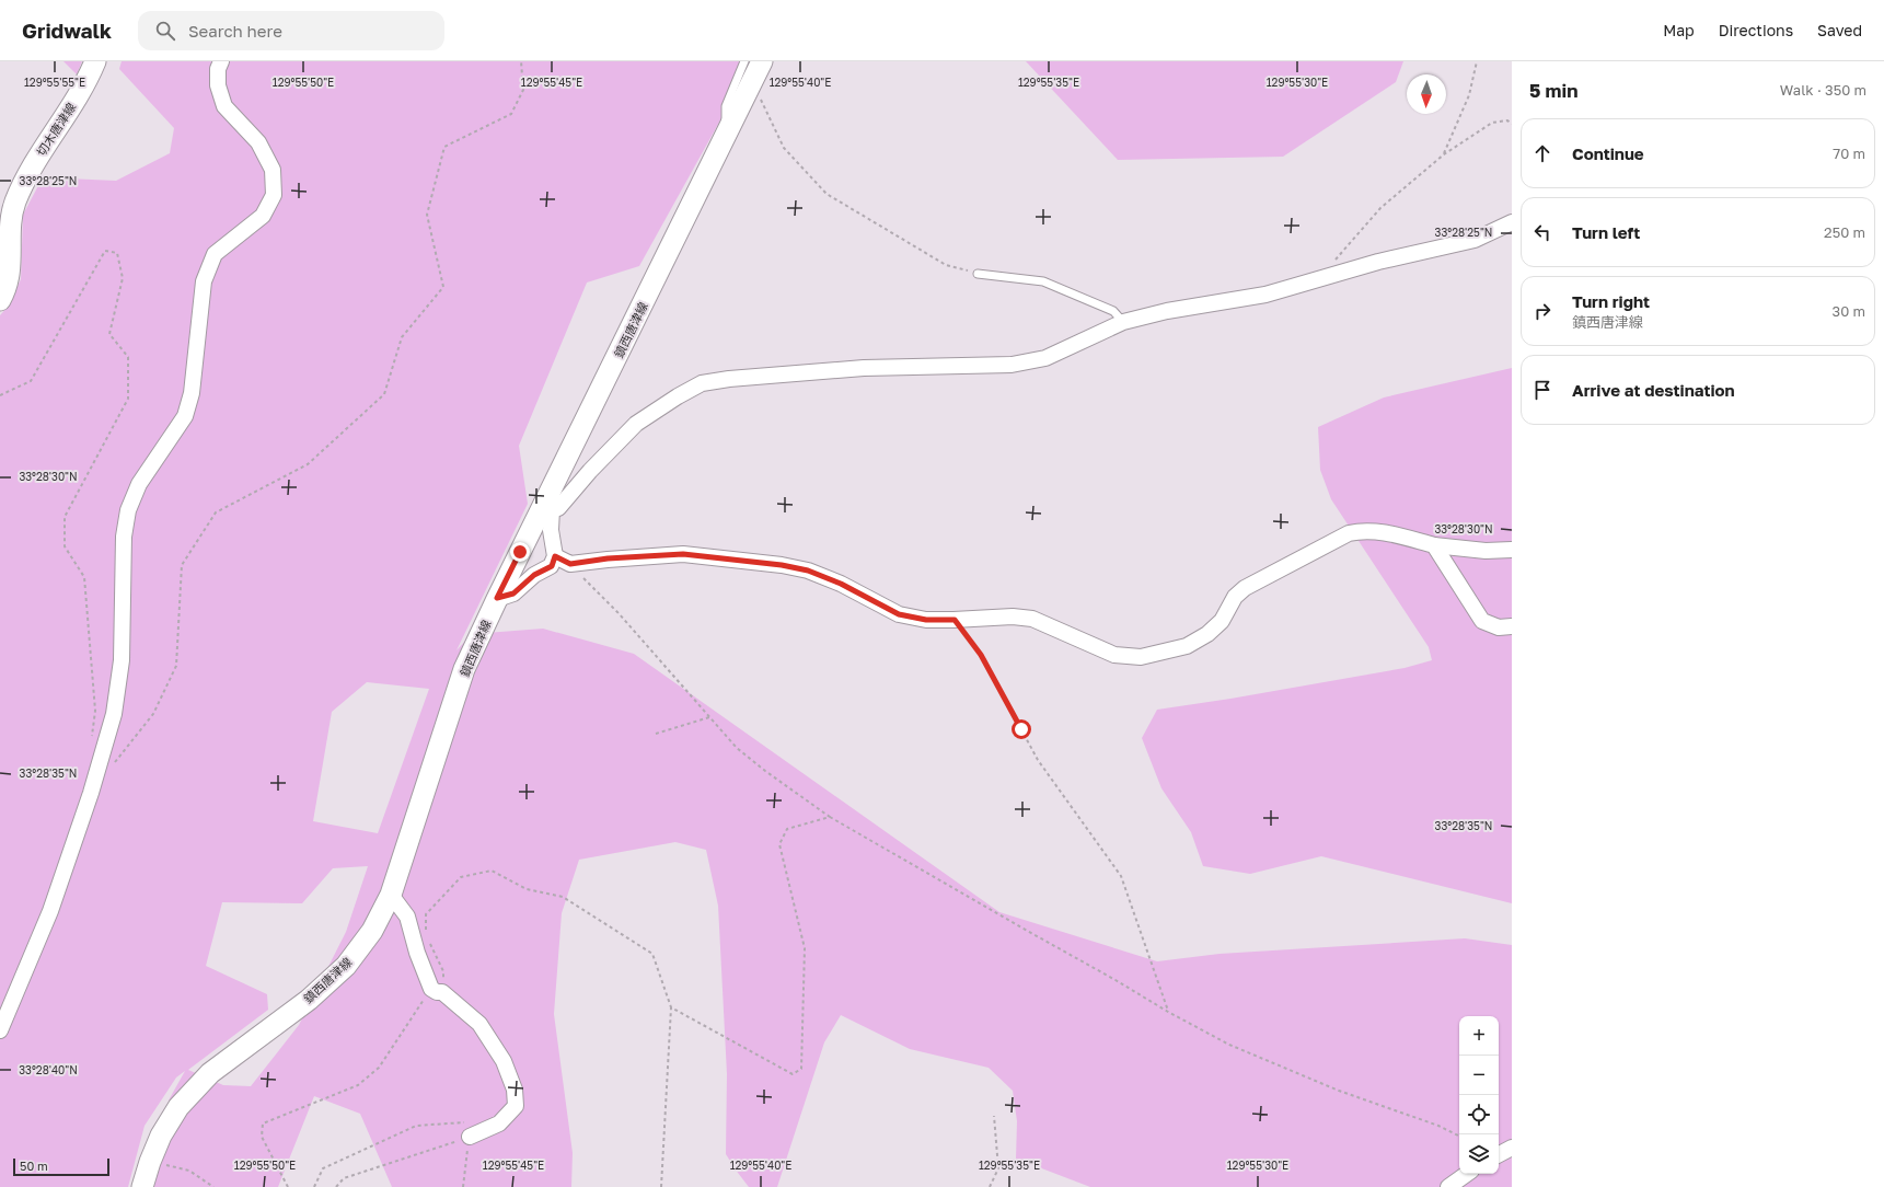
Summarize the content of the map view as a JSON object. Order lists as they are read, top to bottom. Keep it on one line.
{"streets":{"main road":["切木唐津線","鎮西唐津線"]},"scale_bar":"50 m","north":"bottom","page":{"header":"Gridwalk","search":"Search here","nav":["Map","Directions","Saved"],"heading":["5 min","Walk · 350 m"],"list":[["Continue","70 m"],["Turn left","250 m"],["Turn right","鎮西唐津線","30 m"],"Arrive at destination"],"map_buttons":["+","−"],"scale":"50 m"},"coordinates":["129°55'55\"E","129°55'50\"E","129°55'45\"E","129°55'40\"E","129°55'35\"E","129°55'30\"E","33°28'25\"N","33°28'30\"N","33°28'35\"N","33°28'40\"N"]}
